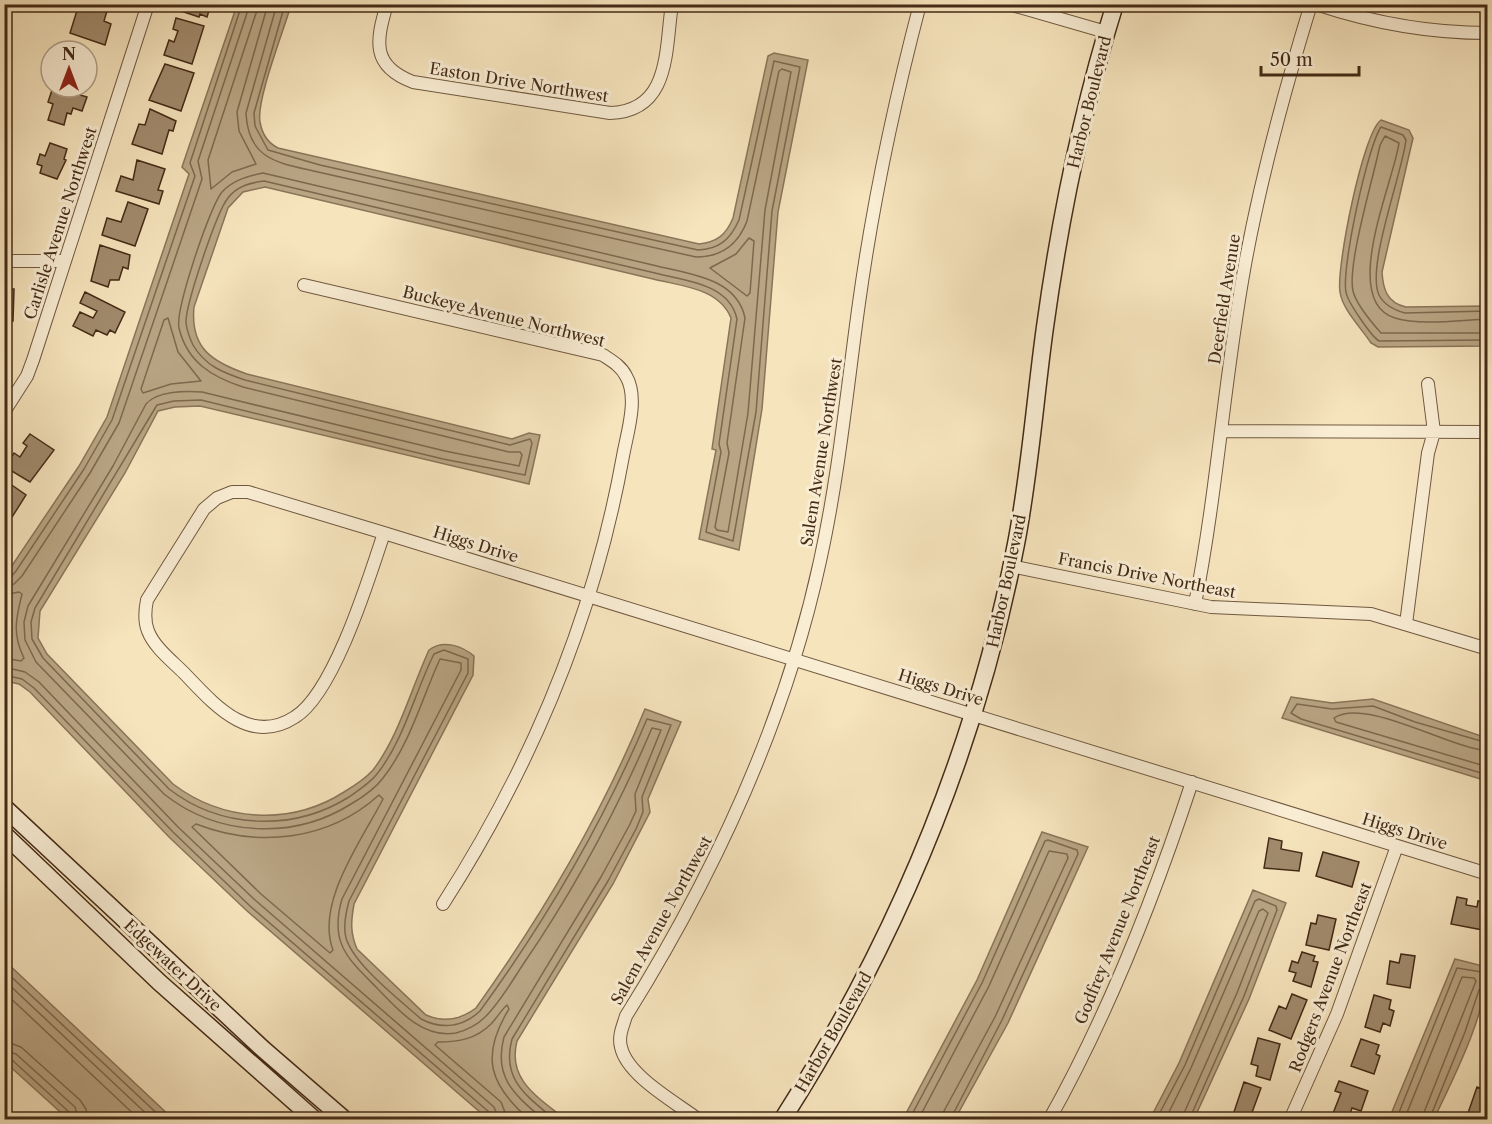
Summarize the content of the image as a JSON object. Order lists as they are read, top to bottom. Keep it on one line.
{"streets":{"street":["Easton Drive Northwest","Harbor Boulevard","Carlisle Avenue Northwest","Deerfield Avenue","Buckeye Avenue Northwest","Salem Avenue Northwest","Higgs Drive","Francis Drive Northeast","Godfrey Avenue Northeast","Edgewater Drive","Rodgers Avenue Northeast"]},"crossings":[["Harbor Boulevard","Higgs Drive"],["Harbor Boulevard","Francis Drive Northeast"],["Deerfield Avenue","Francis Drive Northeast"],["Buckeye Avenue Northwest","Higgs Drive"],["Salem Avenue Northwest","Higgs Drive"],["Higgs Drive","Godfrey Avenue Northeast"],["Higgs Drive","Rodgers Avenue Northeast"]],"scale_bar":"50 m","north":"top"}
